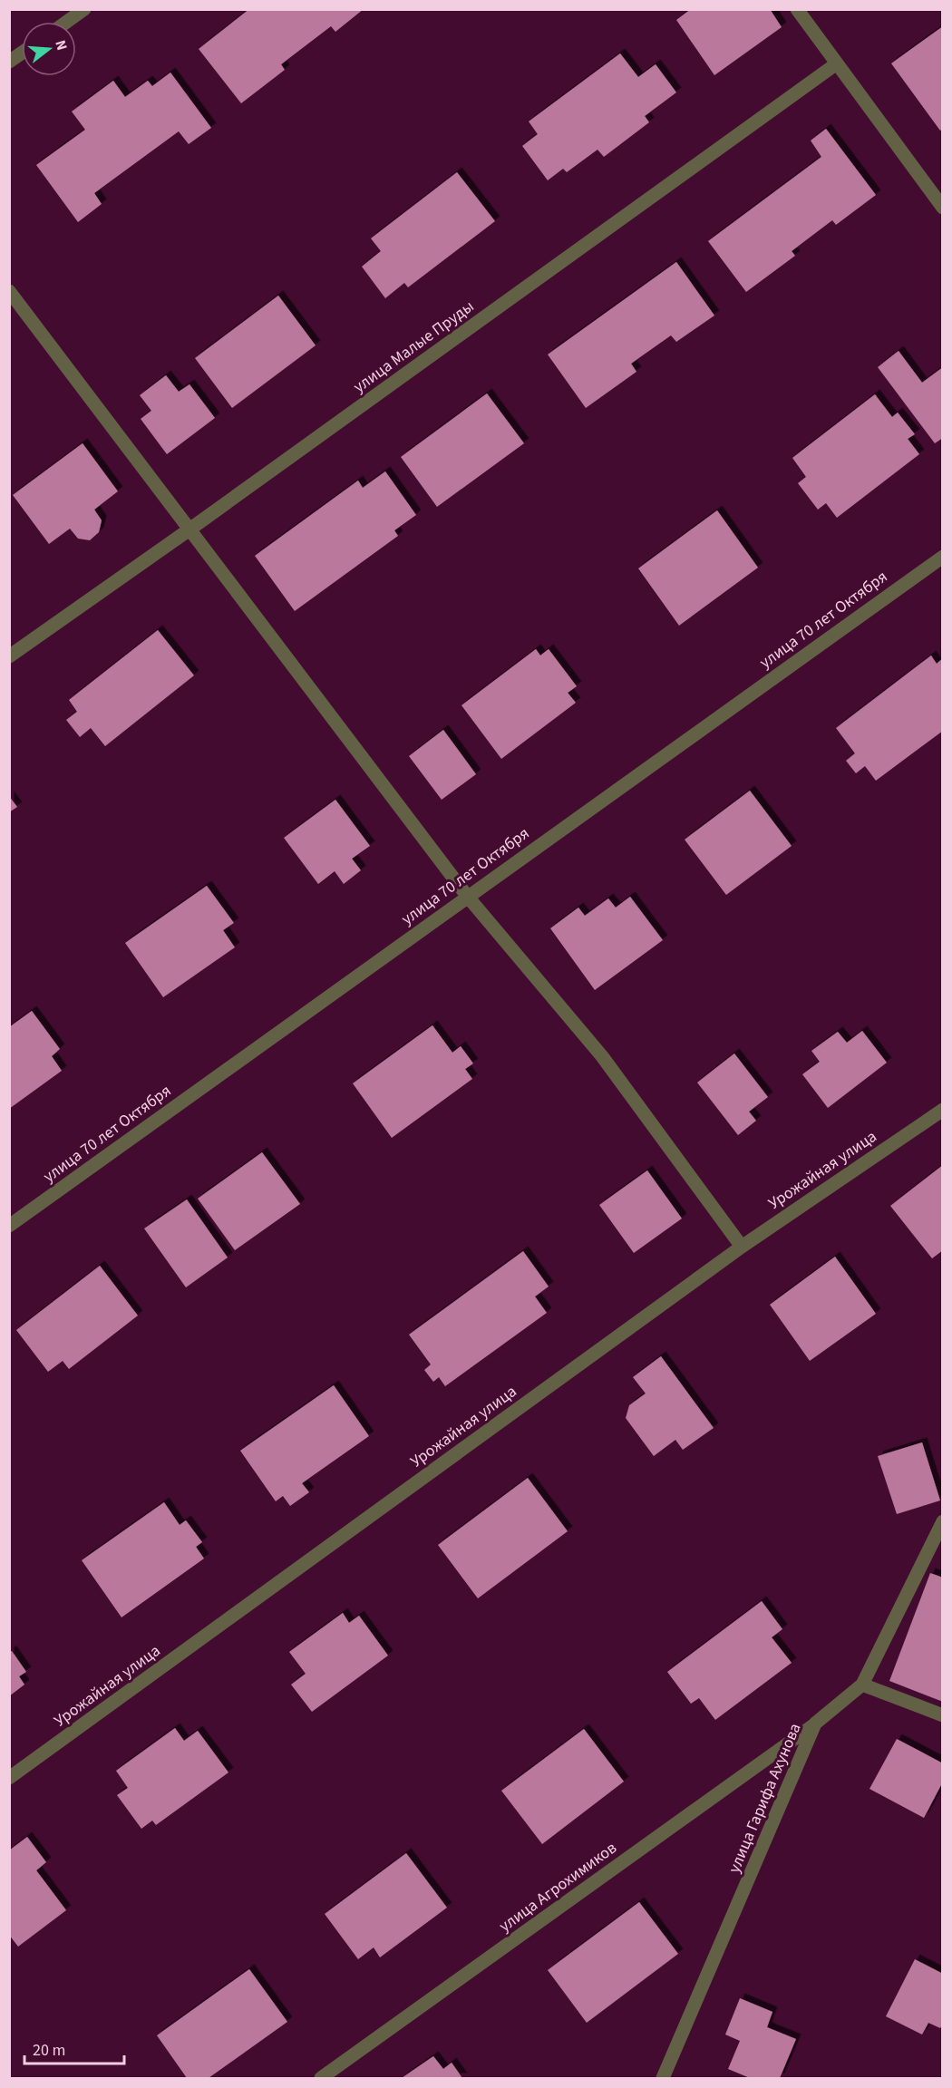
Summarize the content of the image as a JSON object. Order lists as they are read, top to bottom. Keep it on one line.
{"streets":{"street":["улица Малые Пруды","улица 70 лет Октября","Урожайная улица","улица Гарифа Ахунова","улица Агрохимиков"]},"crossings":[["улица Гарифа Ахунова","улица Агрохимиков"]],"scale_bar":"20 m","north":"right"}
